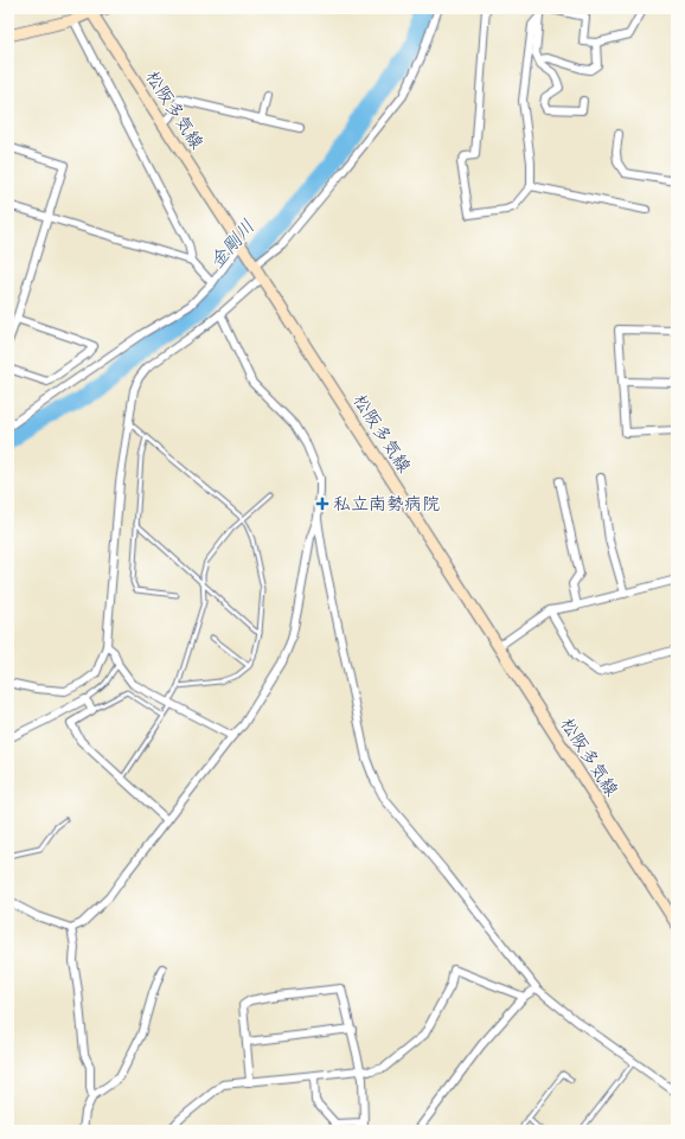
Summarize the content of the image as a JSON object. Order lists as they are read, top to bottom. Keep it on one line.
{"streets":{"main road":["松阪多気線"]},"water":["金剛川"],"places":{"health":["私立南勢病院"]}}
